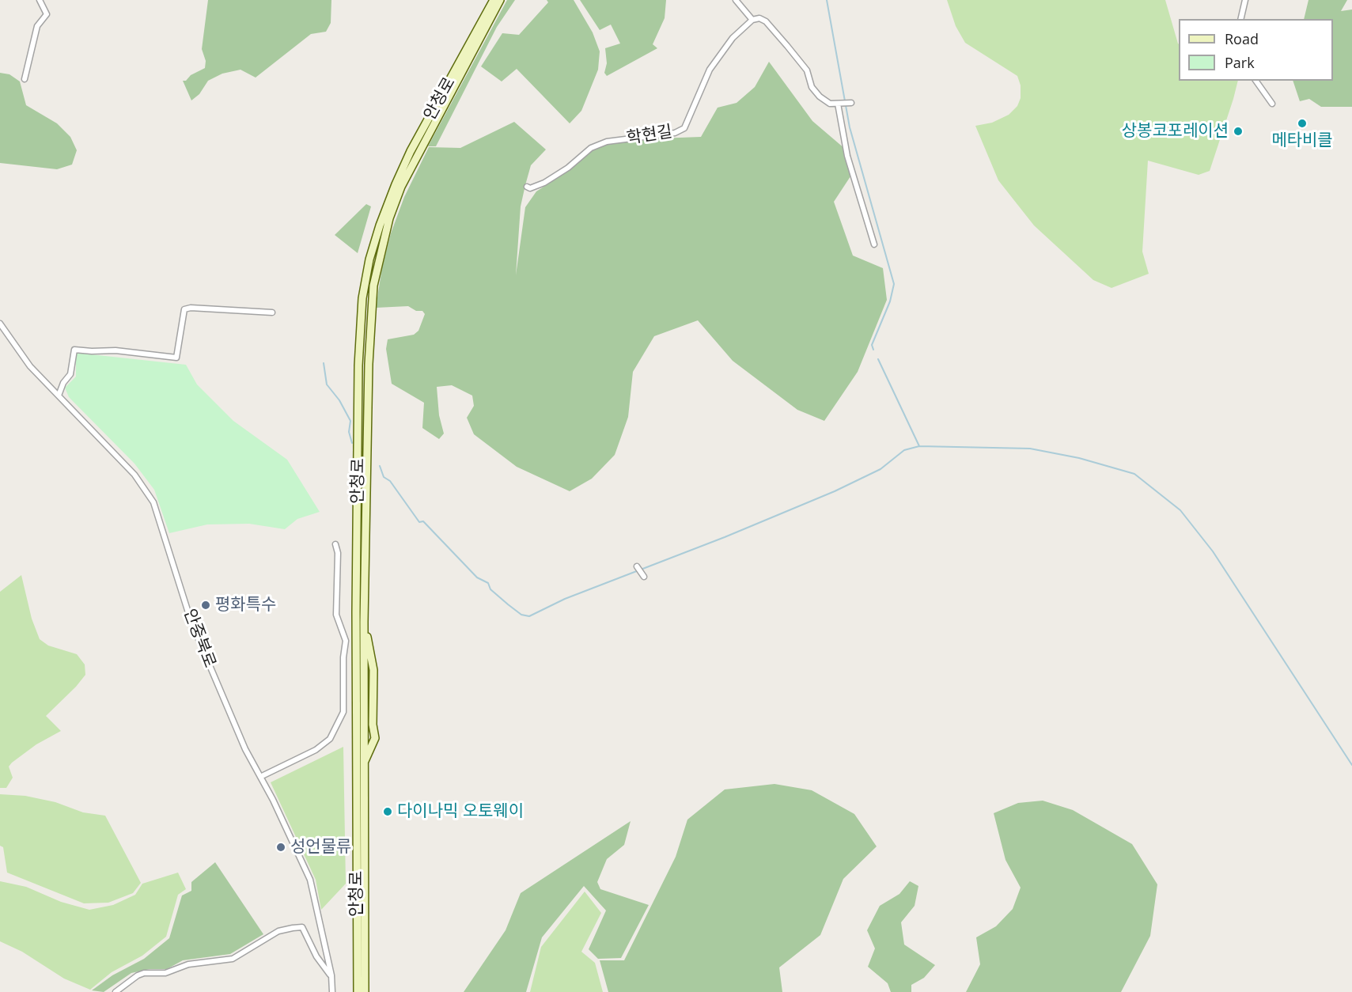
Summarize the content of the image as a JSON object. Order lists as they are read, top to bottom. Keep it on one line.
{"streets":{"street":["안청로","학현길","안중북로"]},"places":["메타비클","상봉코포레이션","평화특수","다이나믹 오토웨이","성언물류"],"legend":["Road","Park"]}
